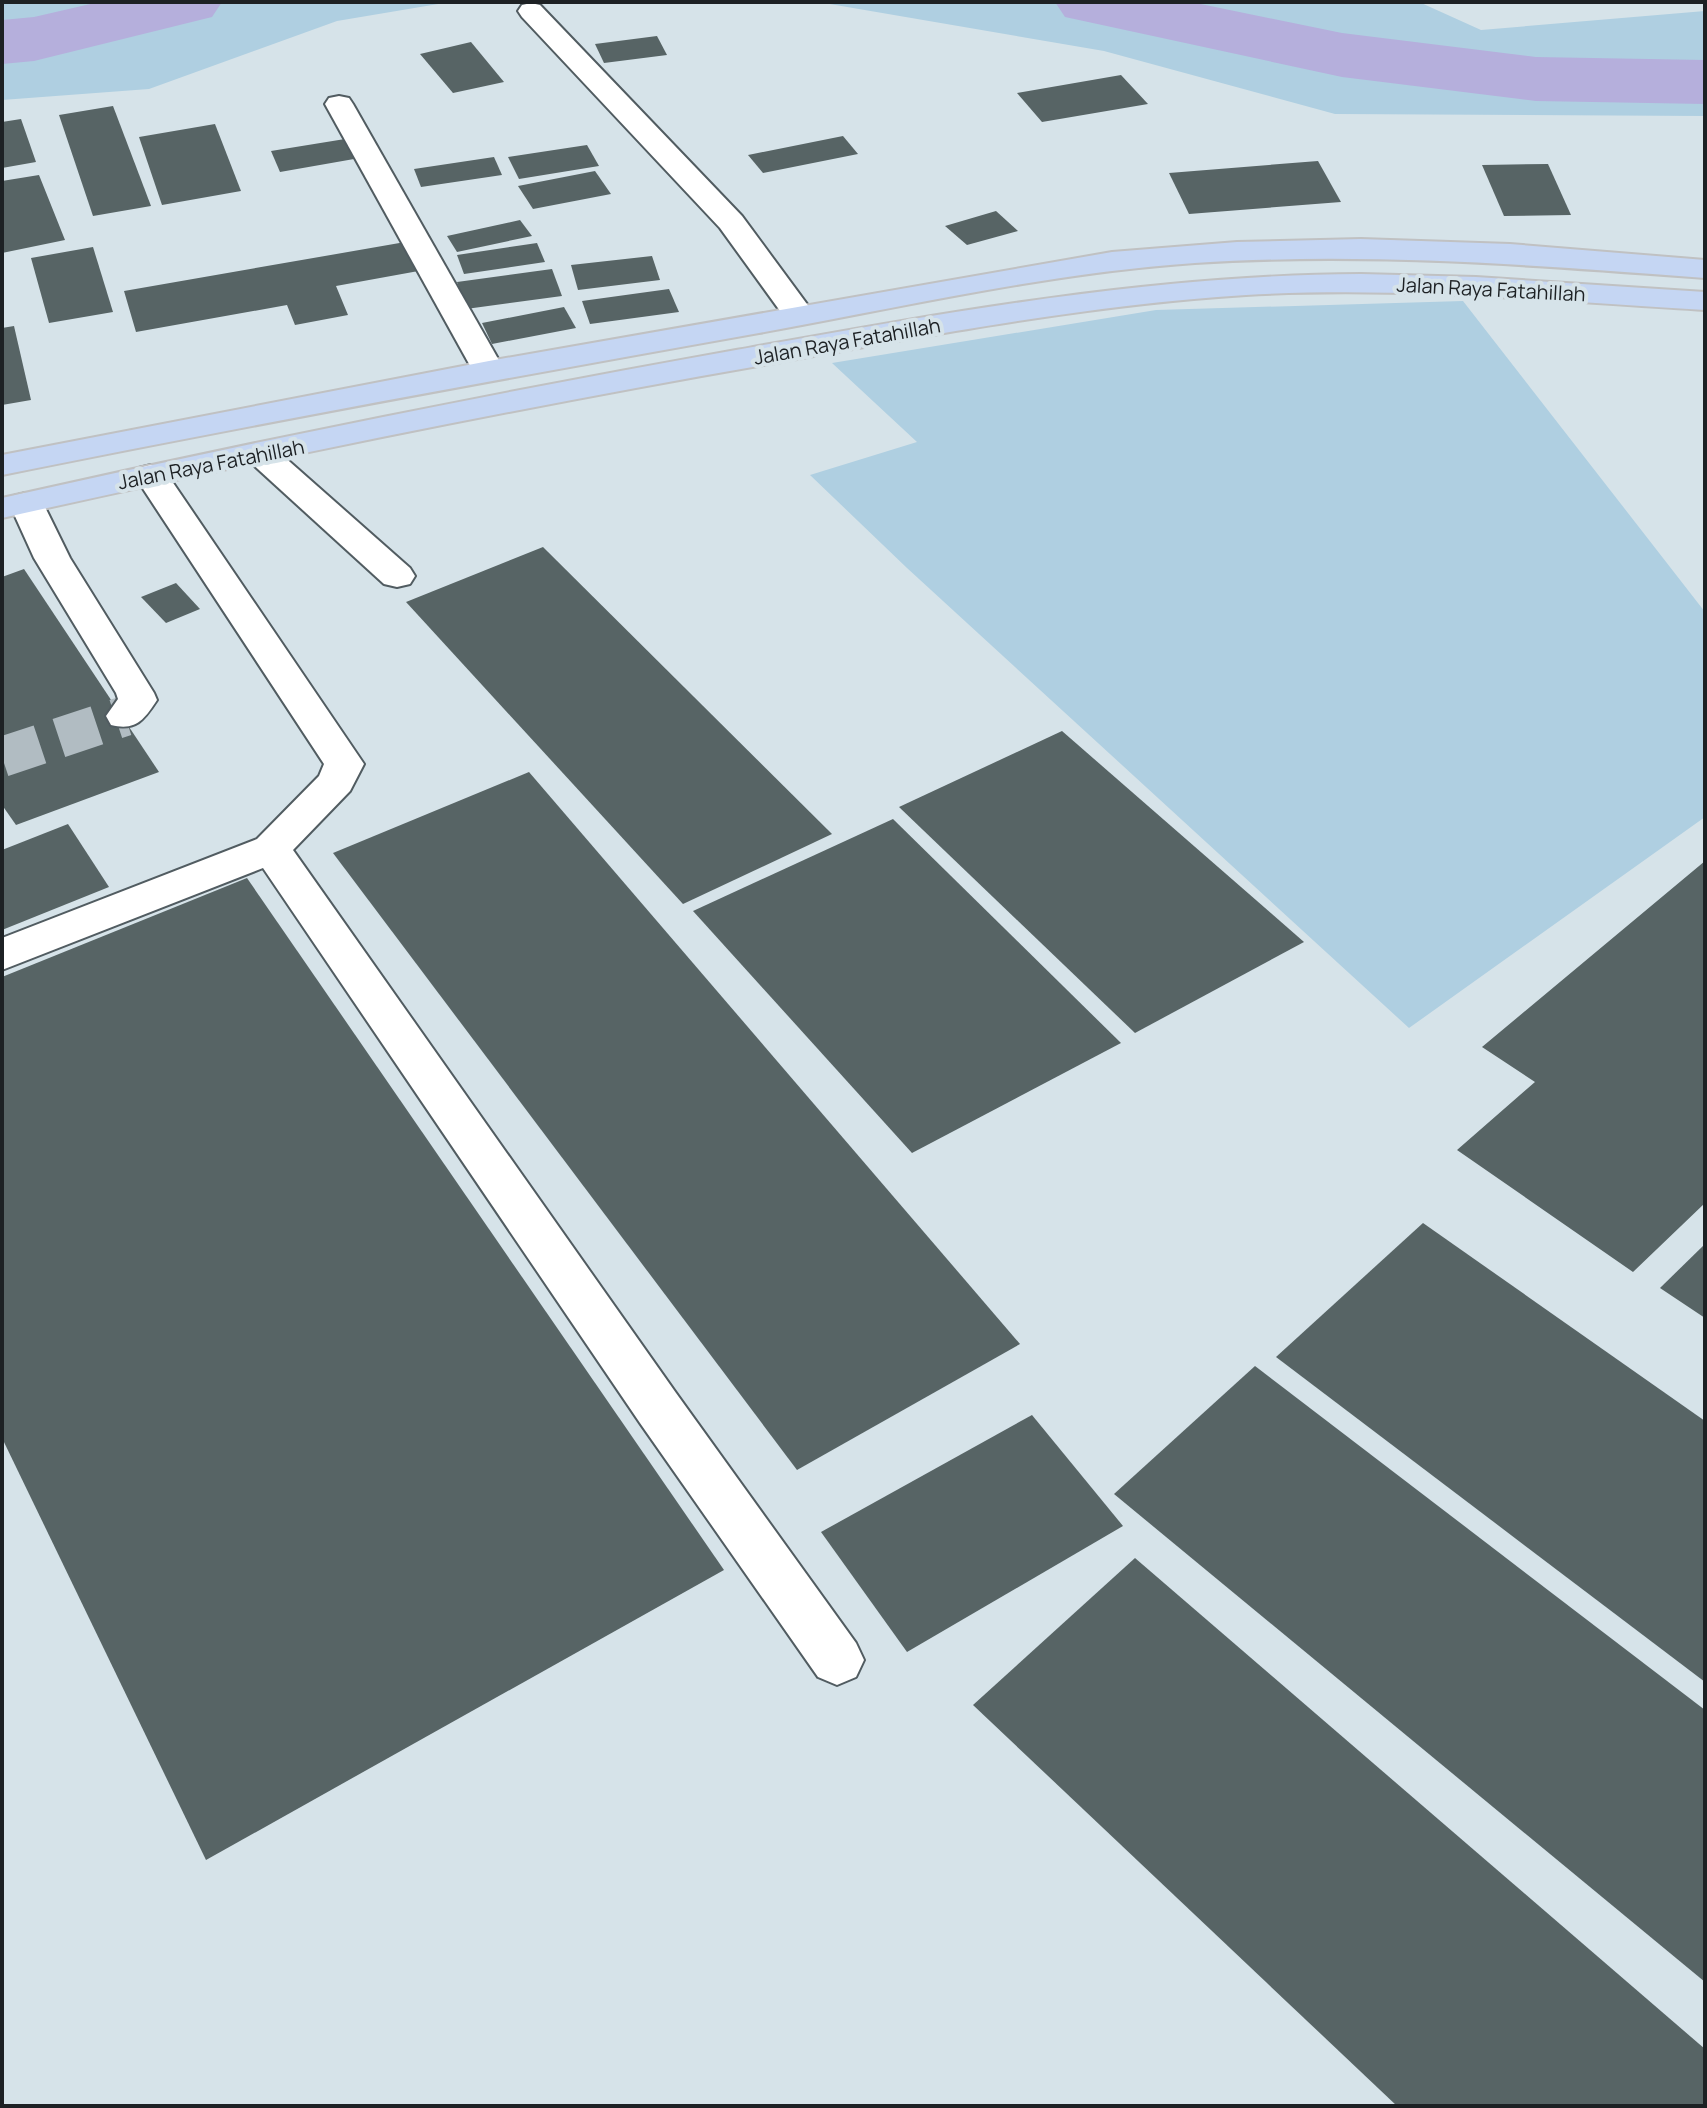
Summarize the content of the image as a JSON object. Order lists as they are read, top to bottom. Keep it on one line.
{"streets":{"highway":["Jalan Raya Fatahillah"]}}
